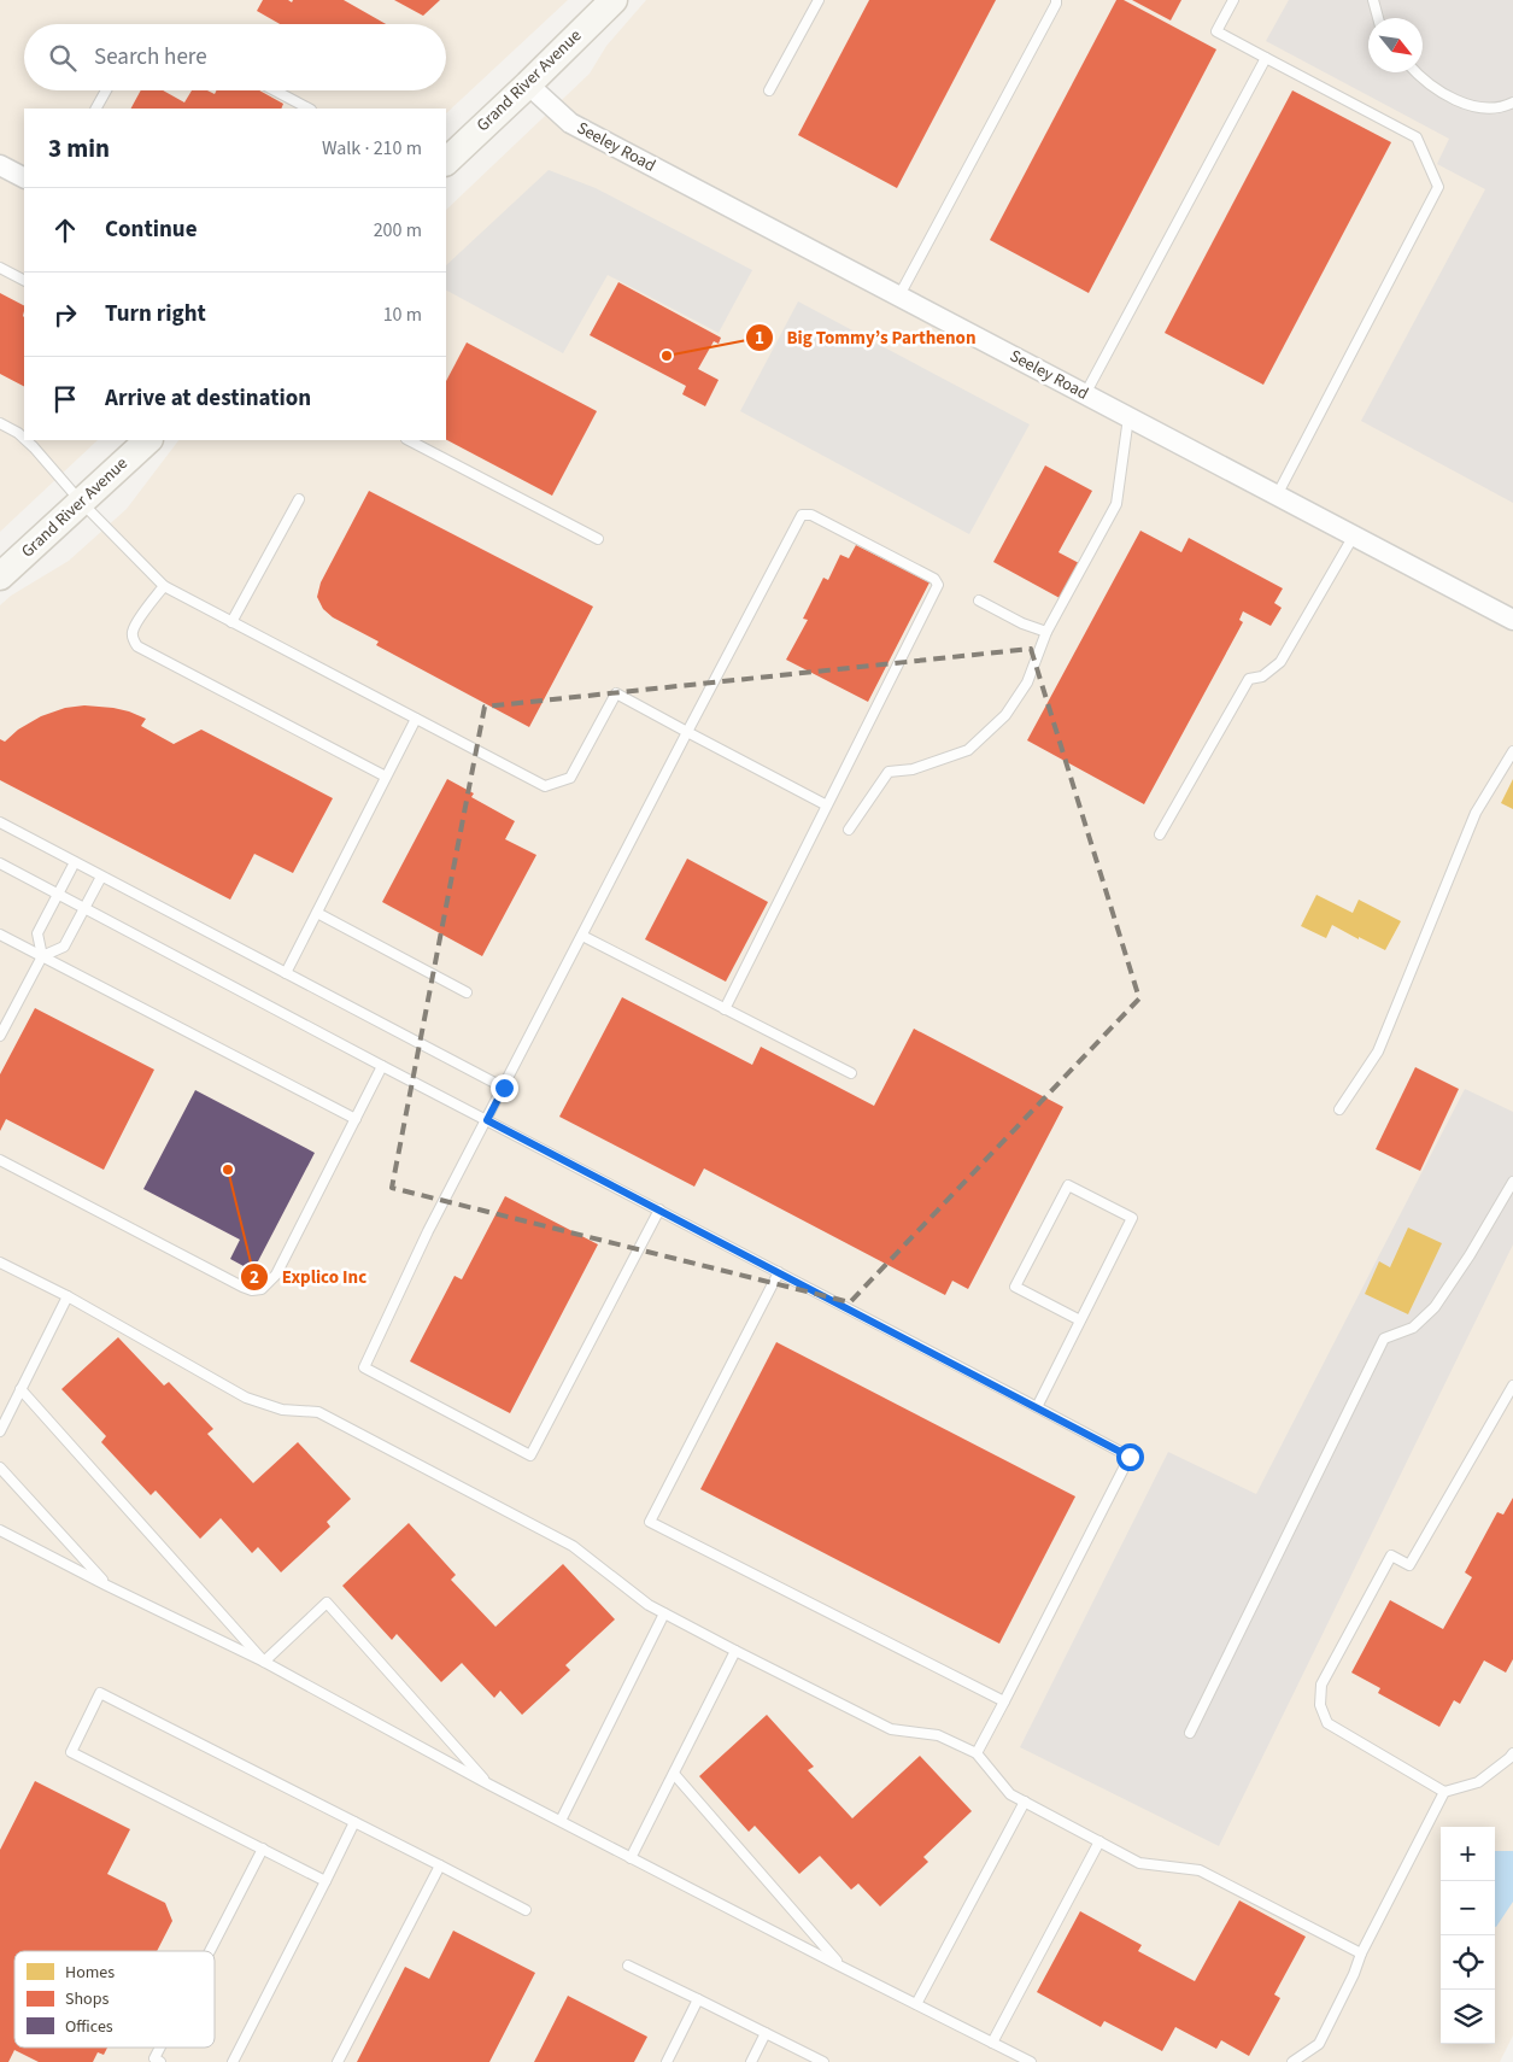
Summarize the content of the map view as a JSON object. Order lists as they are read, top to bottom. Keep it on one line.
{"streets":{"main road":["Grand River Avenue"],"street":["Seeley Road"]},"crossings":[["Grand River Avenue","Seeley Road"]],"places":["Big Tommy’s Parthenon","Explico Inc"],"legend":["Homes","Shops","Offices"],"north":"bottom right","page":{"search":"Search here","heading":["3 min","Walk · 210 m"],"list":[["Continue","200 m"],["Turn right","10 m"],"Arrive at destination"],"map_buttons":["+","−"]}}
